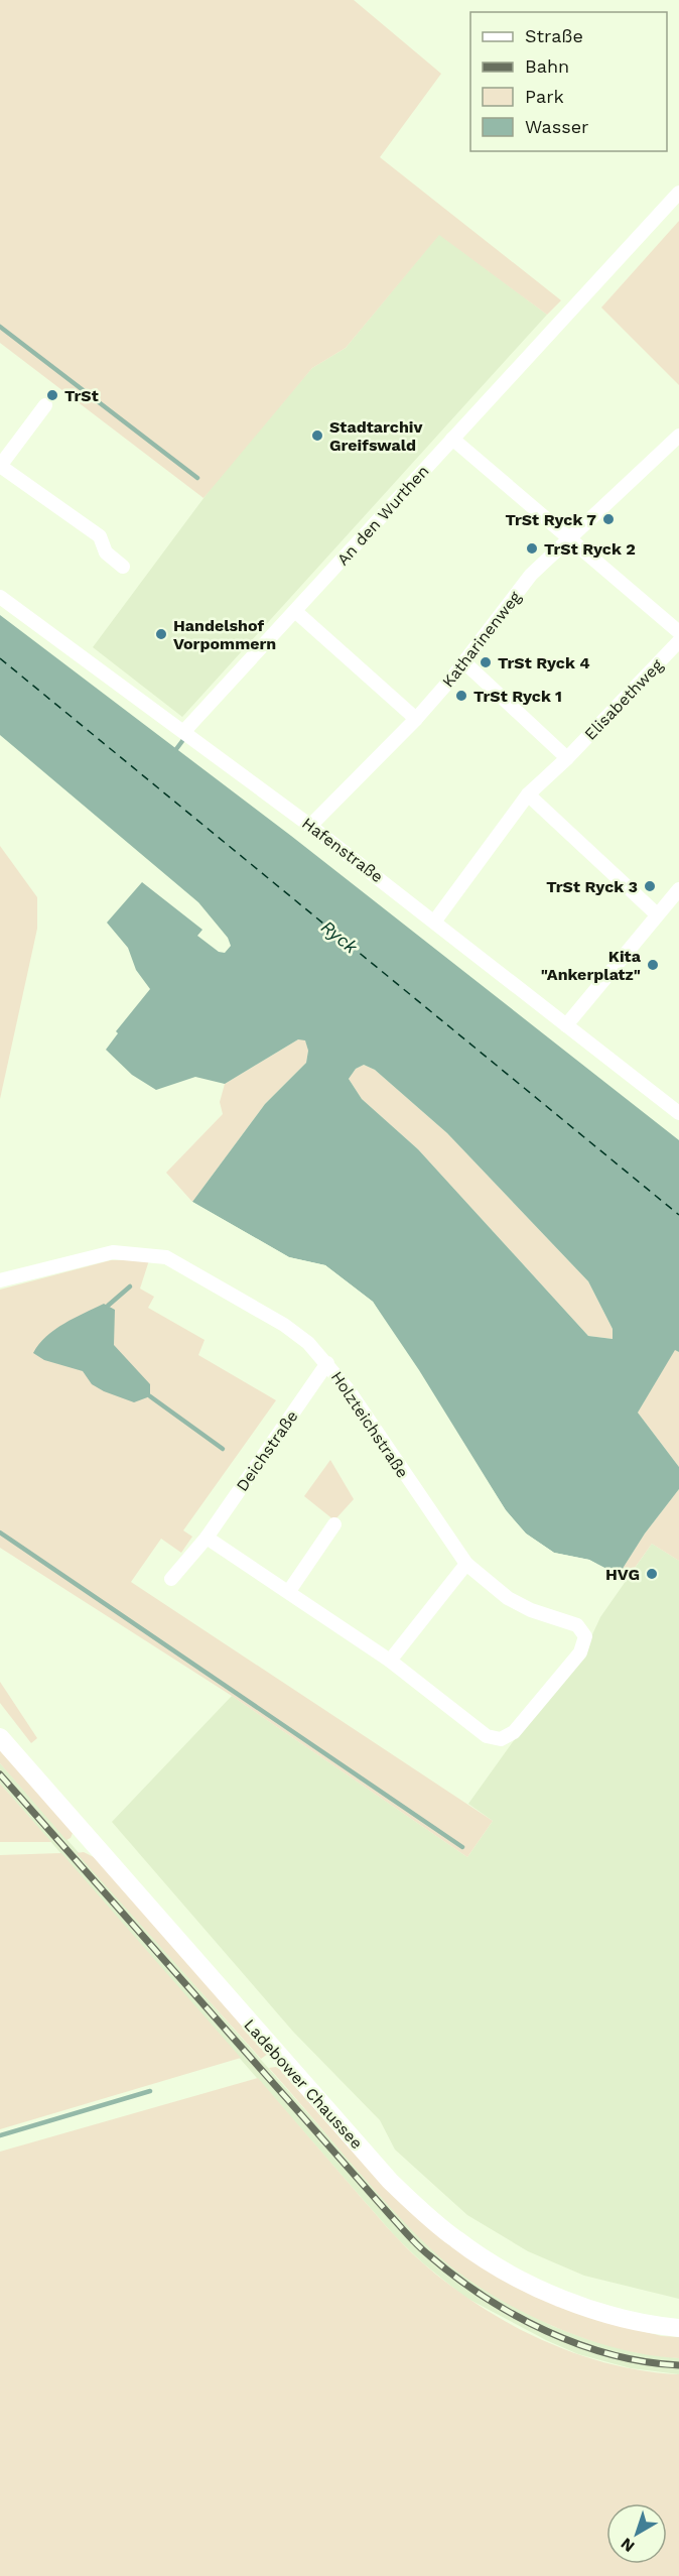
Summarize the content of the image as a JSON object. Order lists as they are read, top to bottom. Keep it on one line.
{"streets":{"street":["An den Wurthen","Katharinenweg","Elisabethweg","Hafenstraße","Holzteichstraße","Deichstraße","Ladebower Chaussee"]},"crossings":[["An den Wurthen","Hafenstraße"],["Katharinenweg","Hafenstraße"],["Elisabethweg","Hafenstraße"],["Holzteichstraße","Deichstraße"]],"water":["Ryck"],"places":["TrSt","Stadtarchiv Greifswald","TrSt Ryck 7","TrSt Ryck 2","Handelshof Vorpommern","TrSt Ryck 4","TrSt Ryck 1","TrSt Ryck 3","Kita \"Ankerplatz\"","HVG"],"legend":["Straße","Bahn","Park","Wasser"],"north":"bottom left"}
